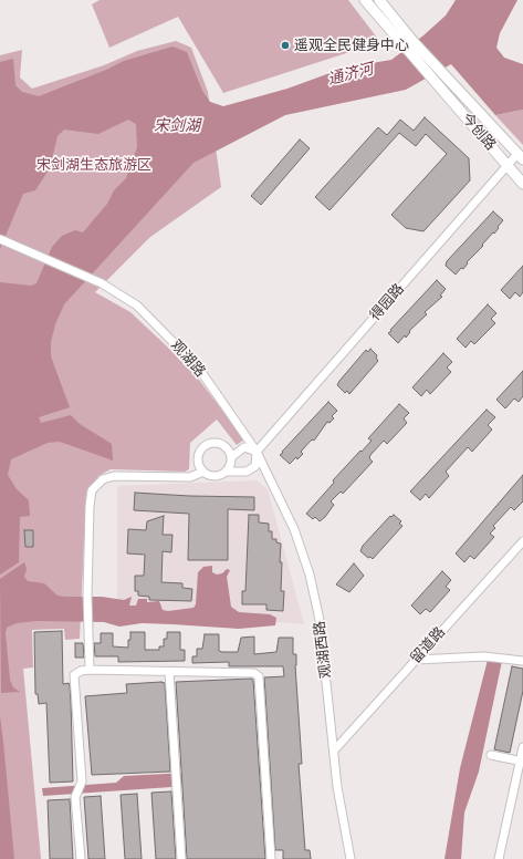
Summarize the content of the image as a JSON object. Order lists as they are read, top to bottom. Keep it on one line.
{"streets":{"main road":["今创路"],"street":["得园路","观湖路","留道路","观湖西路"]},"crossings":[["今创路","得园路"],["得园路","观湖路"],["得园路","观湖西路"],["观湖路","观湖西路"],["留道路","观湖西路"]],"water":["通济河","宋剑湖"],"parks":["宋剑湖生态旅游区"],"places":["遥观全民健身中心"]}
